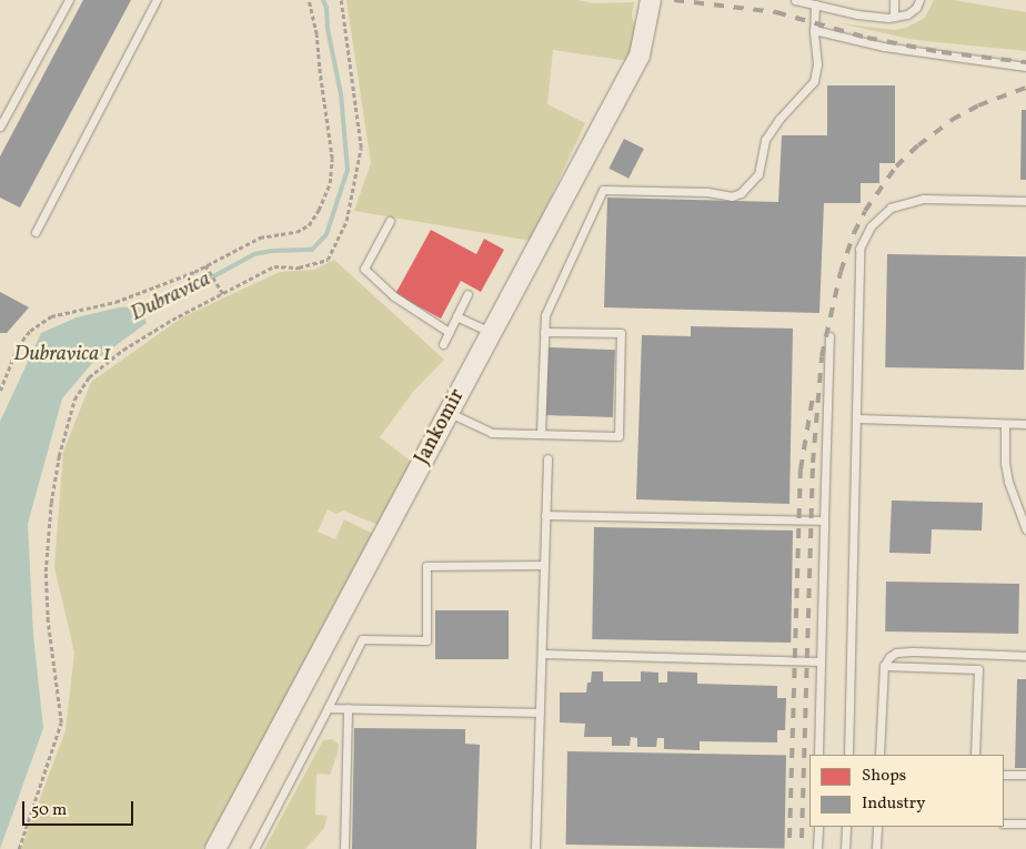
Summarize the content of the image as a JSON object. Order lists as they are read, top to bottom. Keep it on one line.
{"streets":{"street":["Jankomir"]},"water":["Dubravica","Dubravica 1"],"legend":["Shops","Industry"],"scale_bar":"50 m"}
